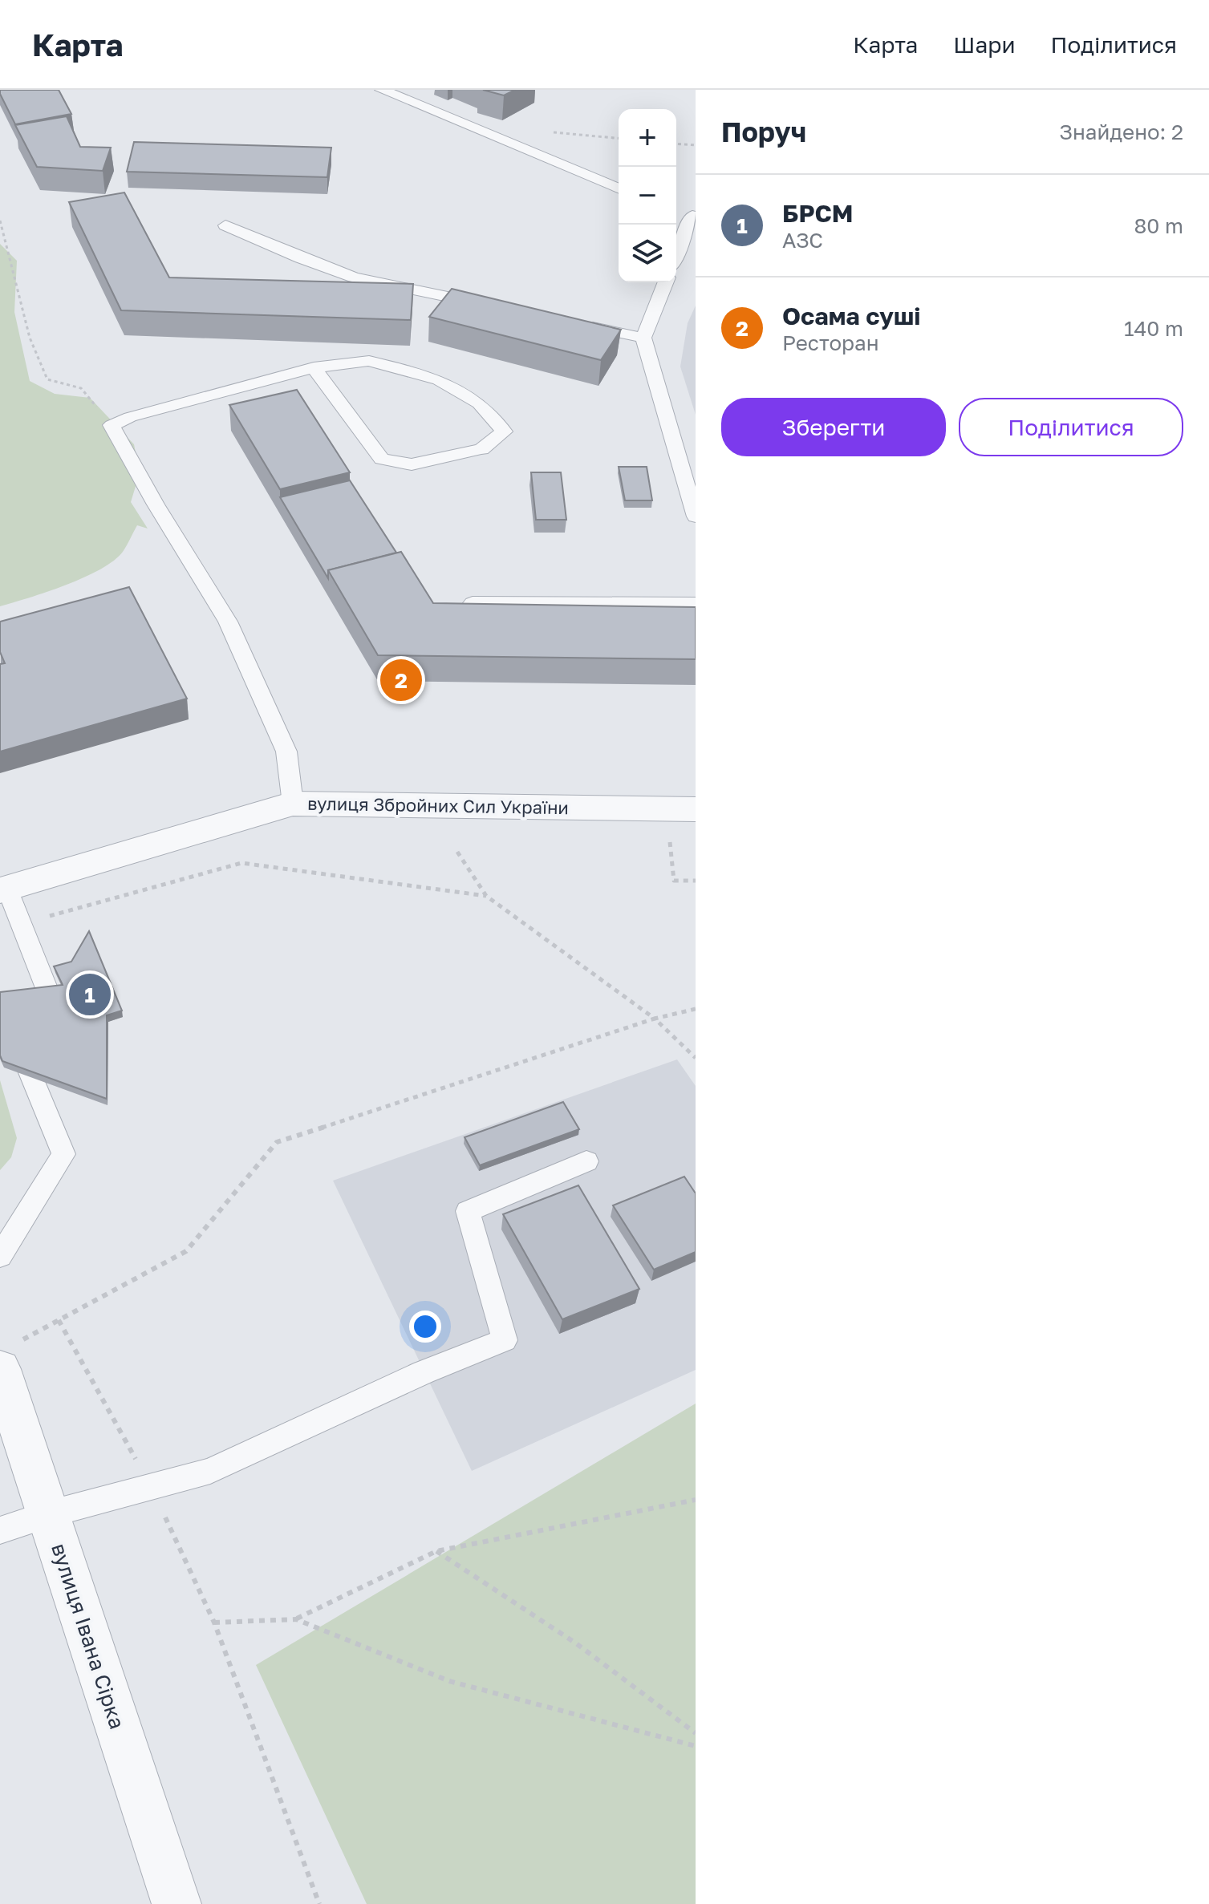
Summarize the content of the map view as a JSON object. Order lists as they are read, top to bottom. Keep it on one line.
{"streets":{"street":["вулиця Збройних Сил України","вулиця Івана Сірка"]},"page":{"header":"Карта","nav":["Карта","Шари","Поділитися"],"heading":["Поруч","Знайдено: 2"],"map_buttons":["+","−"],"list":[{"mark":"1","name":"БРСМ","note":"АЗС","value":"80 m"},{"mark":"2","name":"Осама суші","note":"Ресторан","value":"140 m"}],"buttons":["Зберегти","Поділитися"],"pins":["2","1"]}}
